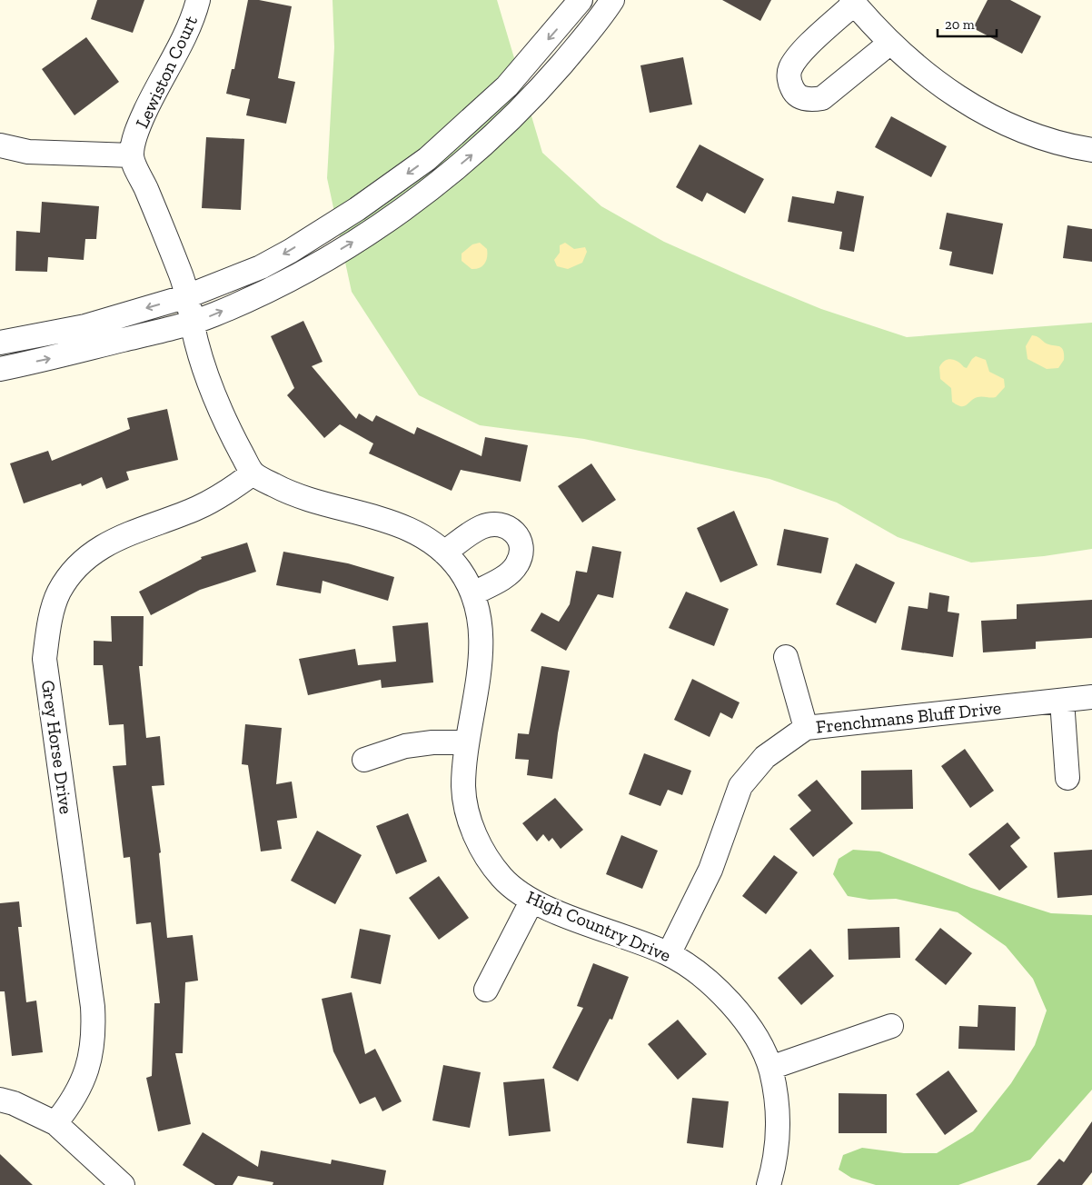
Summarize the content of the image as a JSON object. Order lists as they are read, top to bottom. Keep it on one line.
{"streets":{"street":["Lewiston Court","Frenchmans Bluff Drive","Grey Horse Drive","High Country Drive"]},"crossings":[["Frenchmans Bluff Drive","High Country Drive"],["Grey Horse Drive","High Country Drive"]],"scale_bar":"20 m"}
